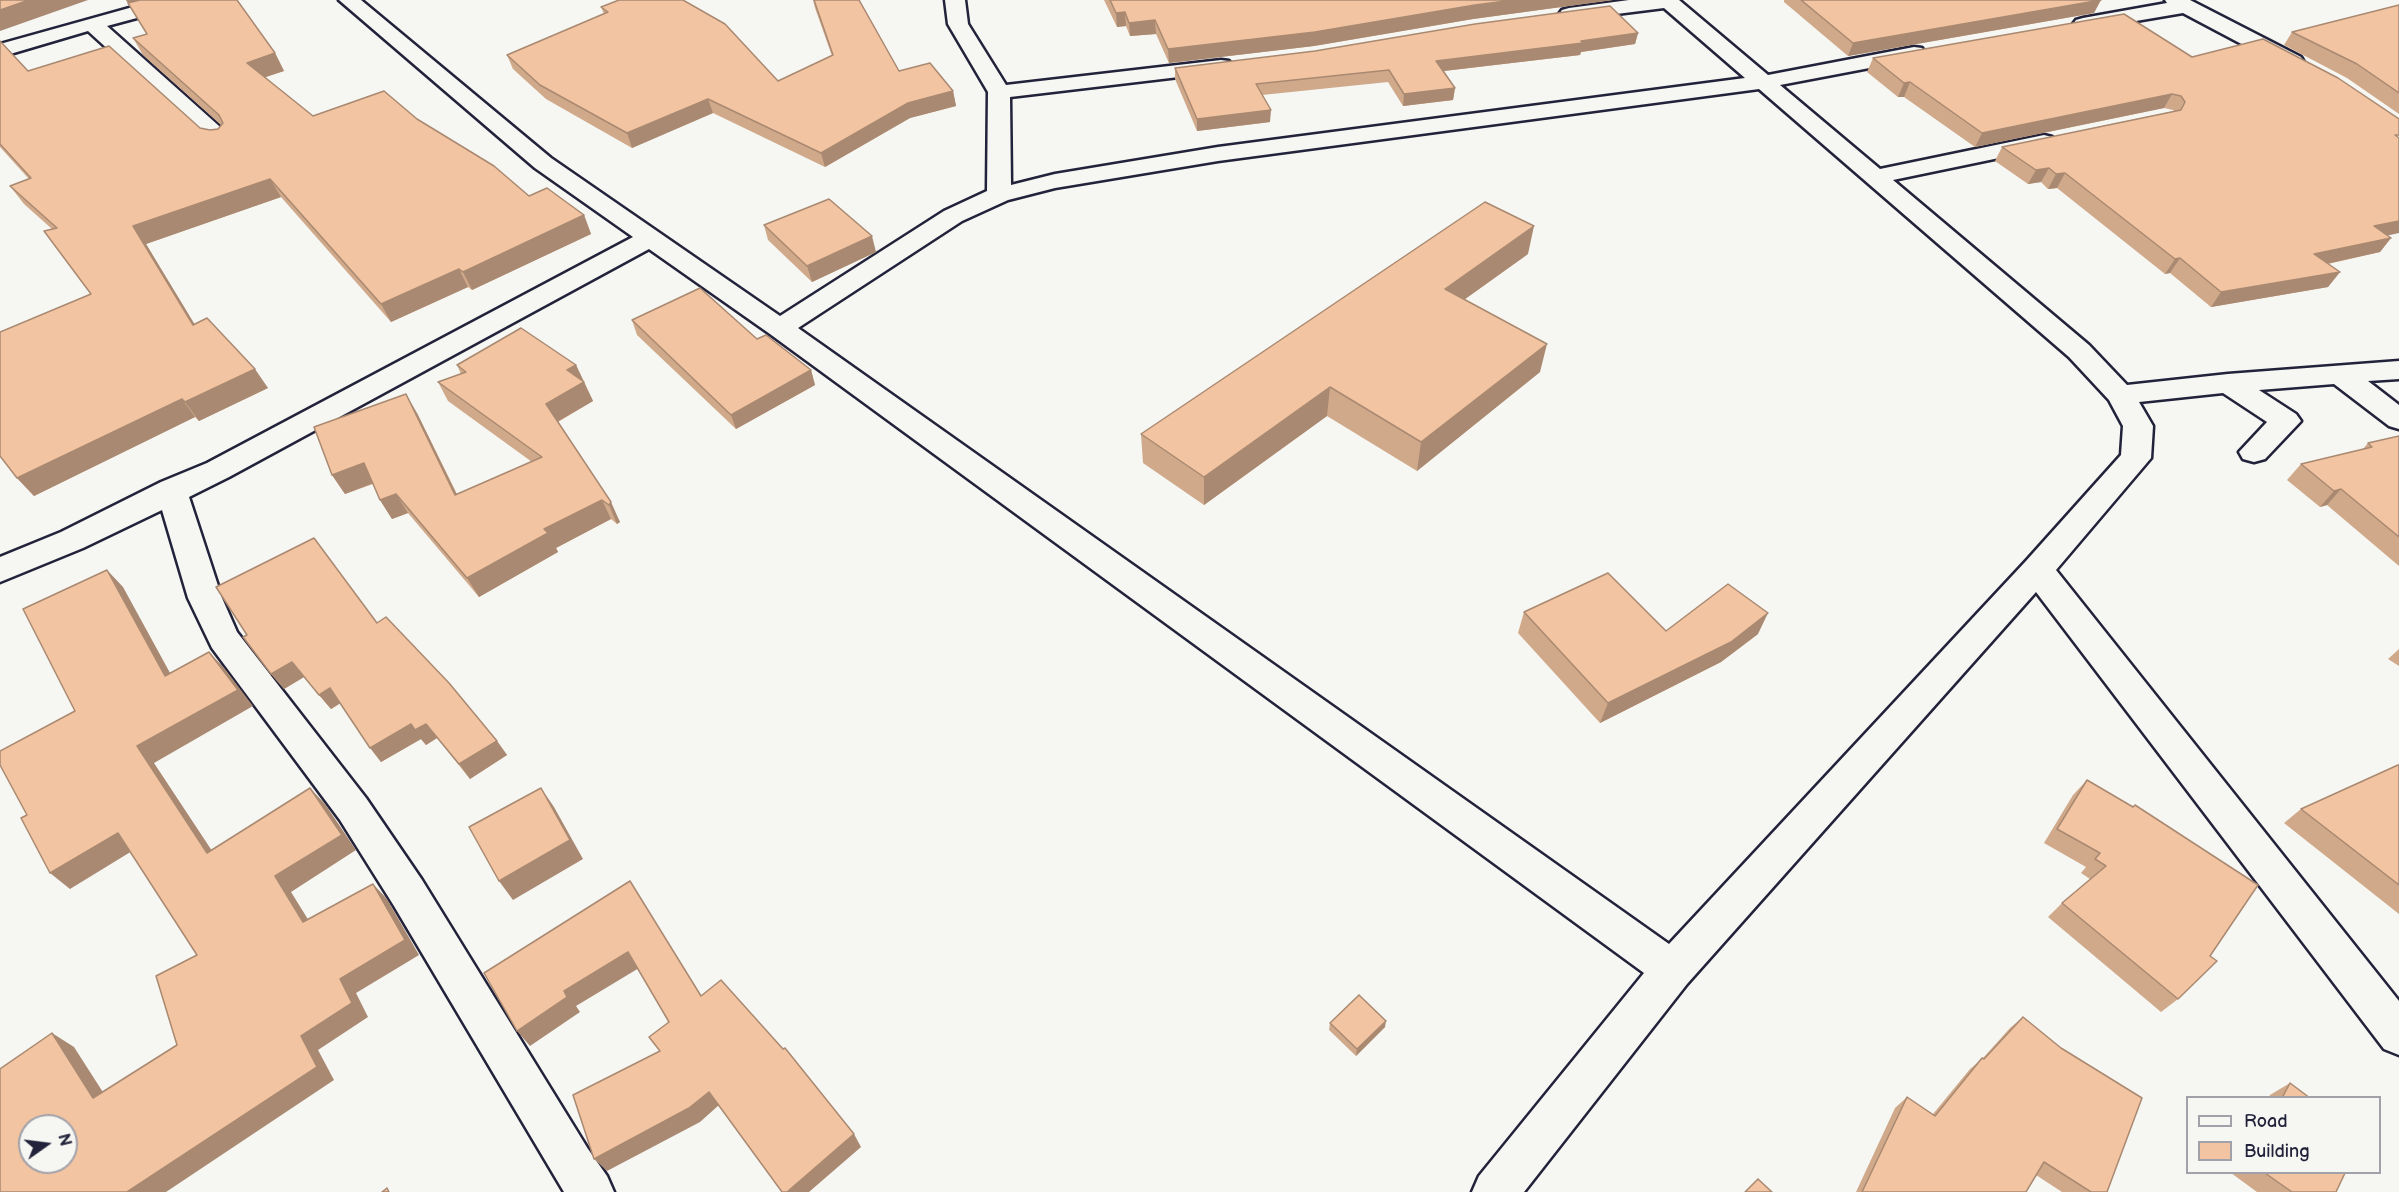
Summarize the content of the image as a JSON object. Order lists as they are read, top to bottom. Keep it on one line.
{"legend":["Road","Building"],"north":"right"}
